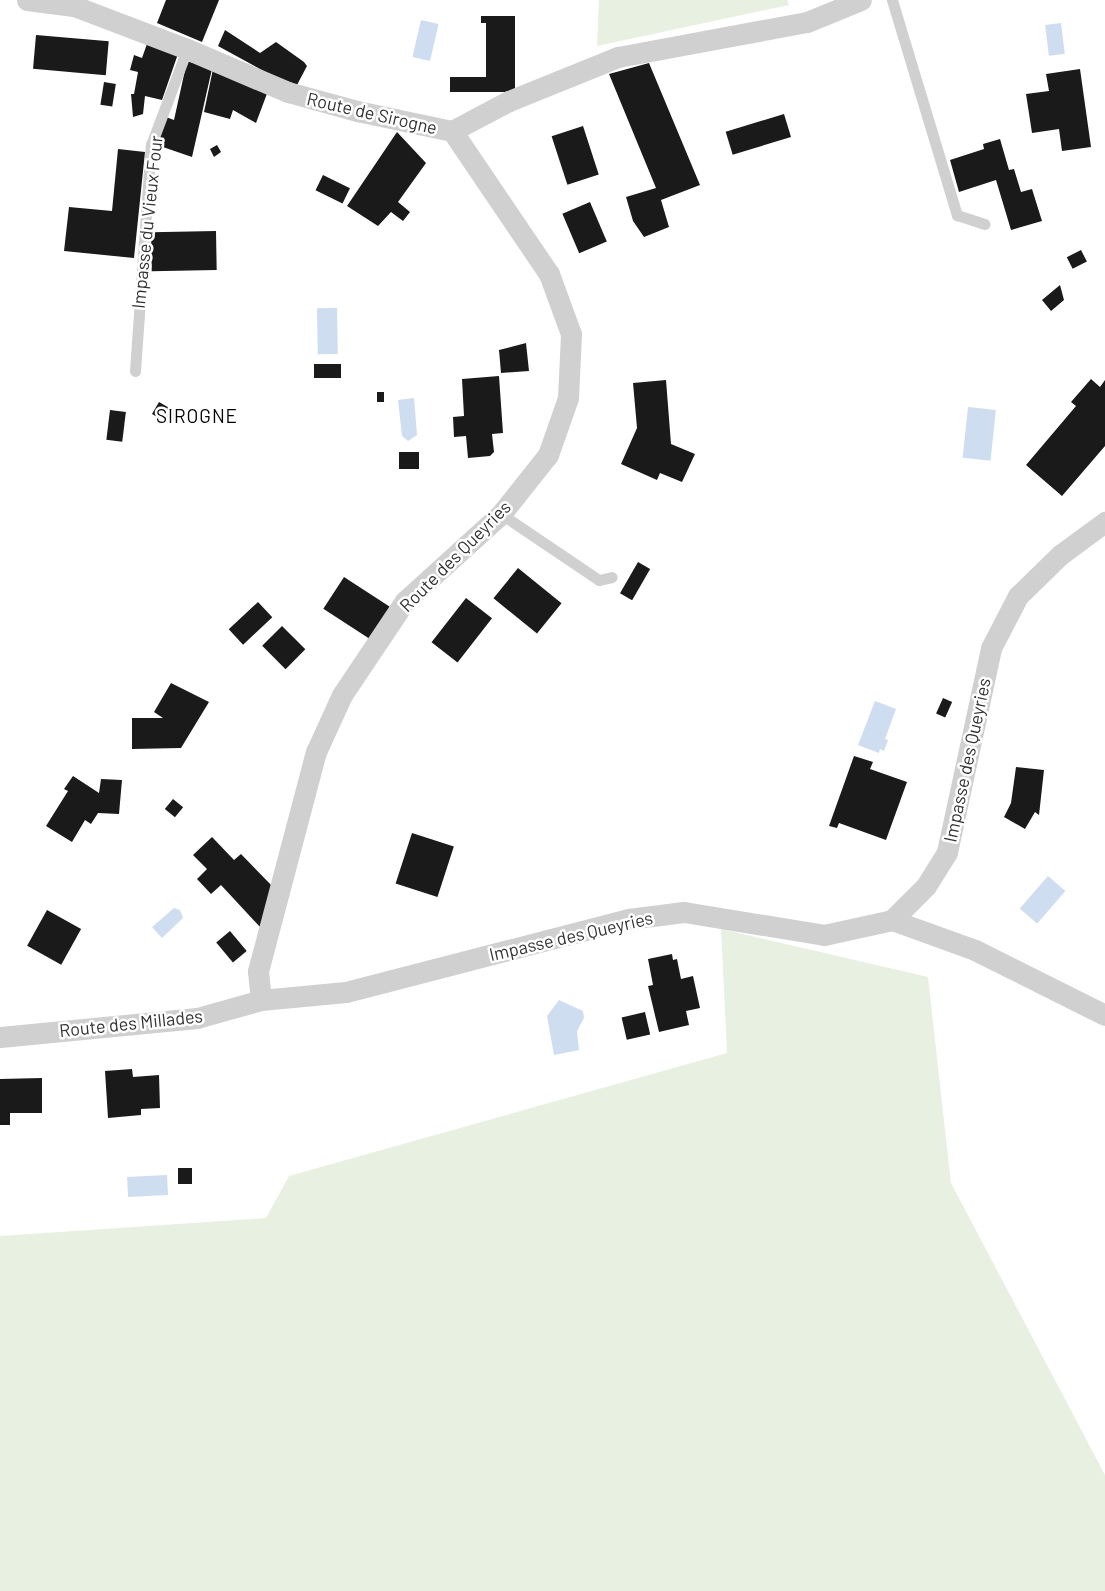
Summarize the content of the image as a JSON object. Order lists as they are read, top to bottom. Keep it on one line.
{"streets":{"street":["Route de Sirogne","Route des Queyries","Impasse des Queyries","Route des Millades"],"lane":["Impasse du Vieux Four"]},"crossings":[["Route de Sirogne","Impasse du Vieux Four"],["Route de Sirogne","Route des Queyries"],["Route des Queyries","Impasse des Queyries"],["Route des Queyries","Route des Millades"],["Impasse des Queyries","Route des Millades"]],"districts":["SIROGNE"]}
